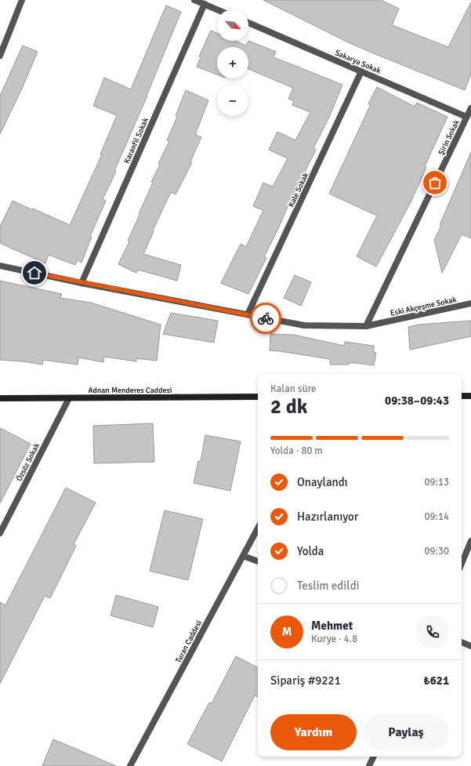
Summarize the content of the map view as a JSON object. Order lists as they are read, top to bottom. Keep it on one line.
{"streets":{"street":["Sakarya Sokak","Şirin Sokak","Karanfil Sokak","Kale Sokak","Eski Akçeşme Sokak","Adnan Menderes Caddesi","Özsöz Sokak","Turan Caddesi"]},"crossings":[["Sakarya Sokak","Şirin Sokak"],["Sakarya Sokak","Kale Sokak"],["Şirin Sokak","Eski Akçeşme Sokak"],["Karanfil Sokak","Eski Akçeşme Sokak"],["Kale Sokak","Eski Akçeşme Sokak"],["Adnan Menderes Caddesi","Özsöz Sokak"]],"north":"bottom right","page":{"map_buttons":["+","−"],"heading":["2 dk","Kalan süre","09:38–09:43"],"panel":["Mehmet","Kurye · 4.8","Sipariş #9221","₺621"],"bar":"Yolda · 80 m","list":[["Onaylandı","09:13"],["Hazırlanıyor","09:14"],["Yolda","09:30"],"Teslim edildi"],"round":"M","buttons":["Yardım","Paylaş"]}}
